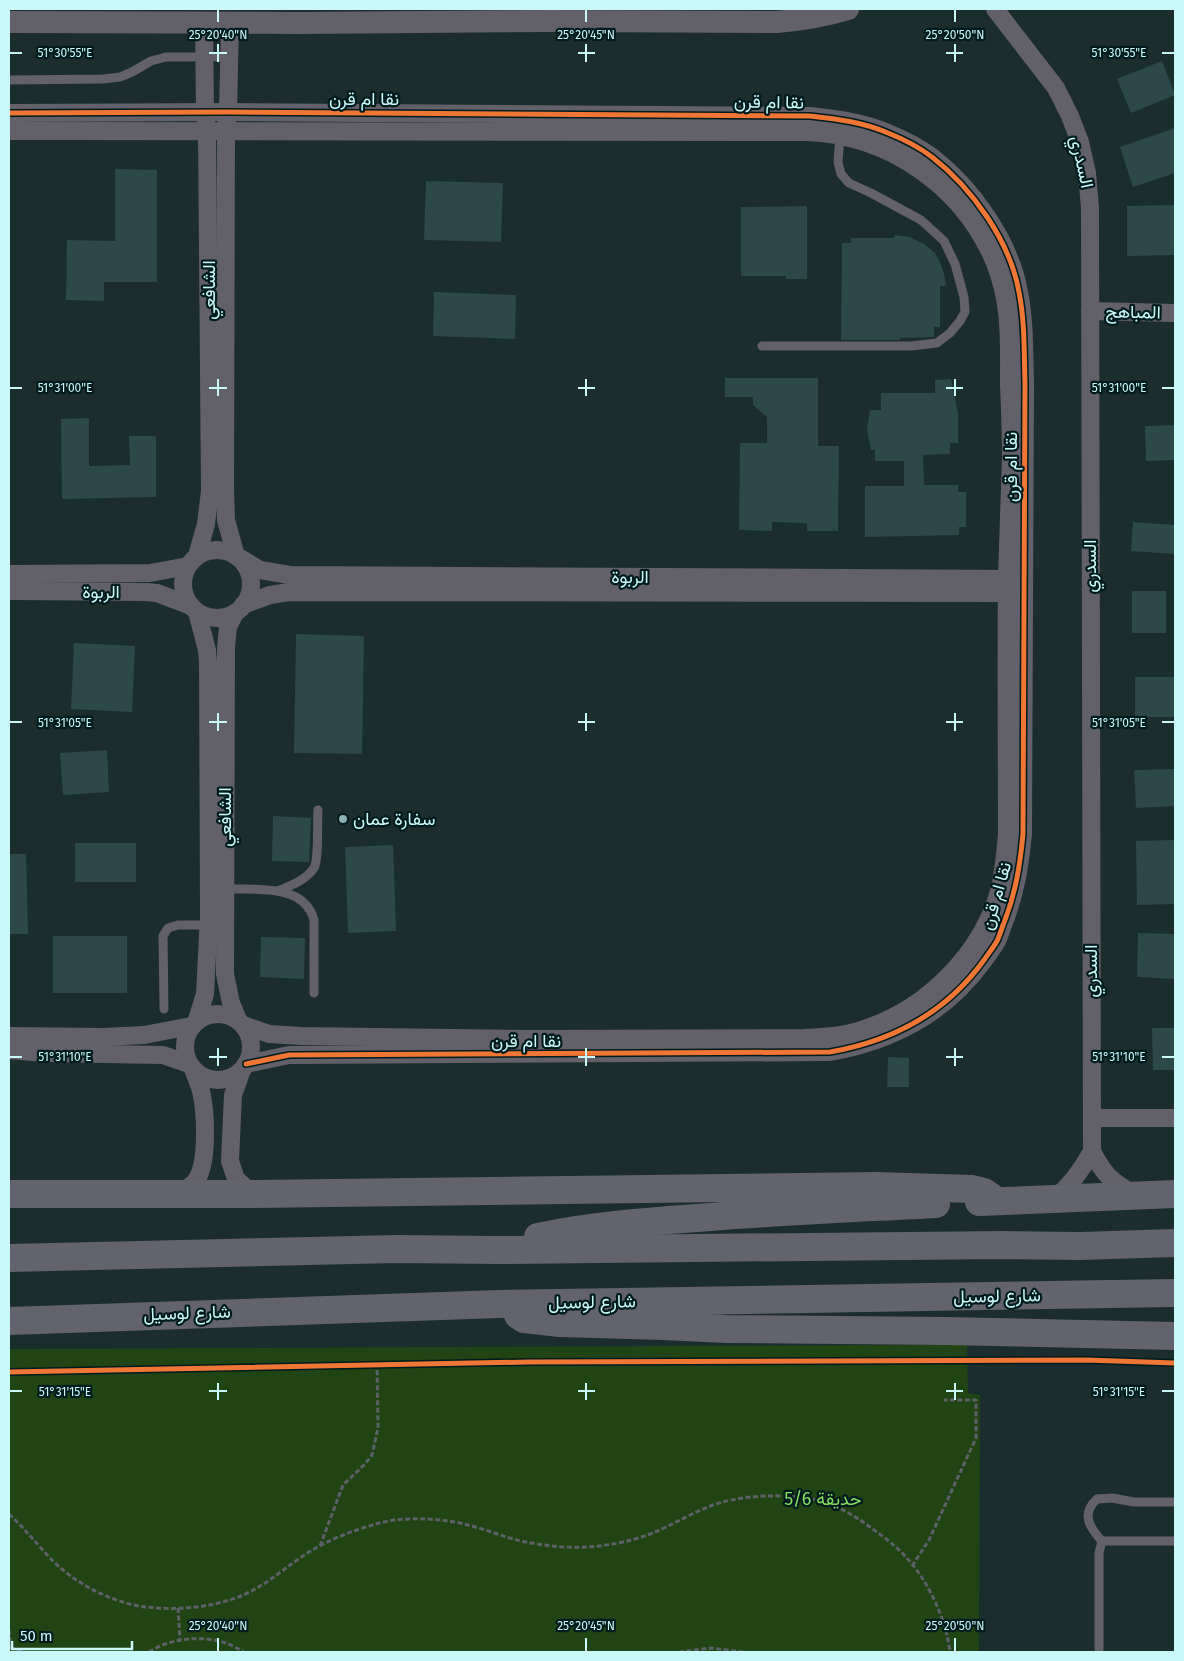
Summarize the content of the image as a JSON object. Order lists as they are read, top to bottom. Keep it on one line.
{"streets":{"highway":["شارع لوسيل"],"street":["نقا ام قرن","السدري","الشافعي","المباهج","الربوة"]},"crossings":[["نقا ام قرن","الشافعي"],["نقا ام قرن","الربوة"],["السدري","المباهج"],["الشافعي","الربوة"]],"parks":["حديقة 5/6"],"places":["سفارة عمان"],"scale_bar":"50 m","coordinates":["25°20'40\"N","25°20'45\"N","25°20'50\"N","51°30'55\"E","51°31'00\"E","51°31'05\"E","51°31'10\"E","51°31'15\"E"]}
